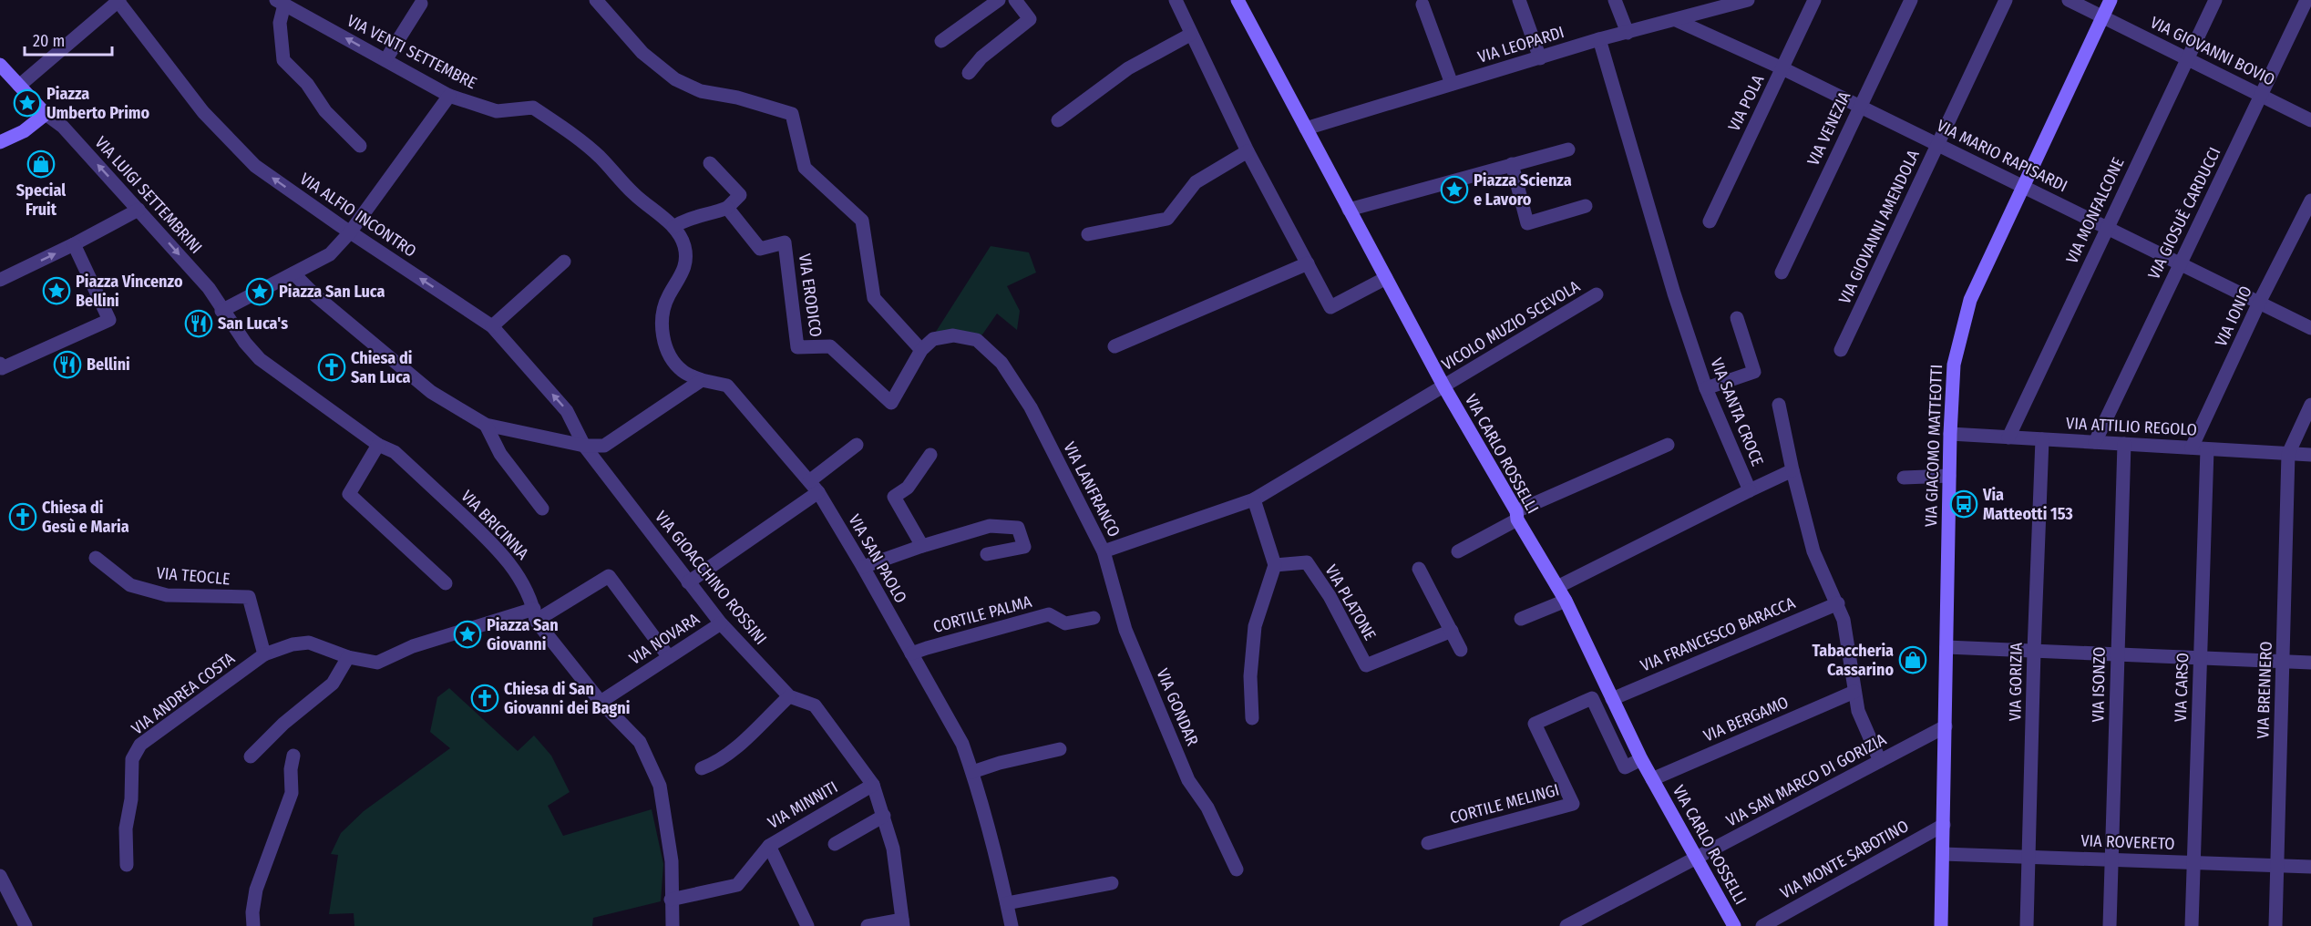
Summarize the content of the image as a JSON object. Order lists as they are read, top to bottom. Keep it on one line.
{"streets":{"street":["VIA LEOPARDI","VIA GIOVANNI BOVIO","VIA VENTI SETTEMBRE","VIA POLA","VIA VENEZIA","VIA MARIO RAPISARDI","VIA LUIGI SETTEMBRINI","VIA MONFALCONE","VIA GIOSUÈ CARDUCCI","VIA ALFIO INCONTRO","VIA GIOVANNI AMENDOLA","VIA ERODICO","VIA IONIO","VICOLO MUZIO SCEVOLA","VIA SANTA CROCE","VIA ATTILIO REGOLO","VIA GIACOMO MATTEOTTI","VIA CARLO ROSSELLI","VIA LANFRANCO","VIA BRICINNA","VIA SAN PAOLO","VIA TEOCLE","VIA GIOACCHINO ROSSINI","VIA PLATONE","CORTILE PALMA","VIA FRANCESCO BARACCA","VIA NOVARA","VIA GORIZIA","VIA ISONZO","VIA CARSO","VIA BRENNERO","VIA ANDREA COSTA","VIA GONDAR","VIA BERGAMO","VIA SAN MARCO DI GORIZIA","CORTILE MELINGI","VIA MINNITI","VIA ROVERETO","VIA MONTE SABOTINO"]},"crossings":[["VIA LEOPARDI","VIA MARIO RAPISARDI"],["VIA LEOPARDI","VIA SANTA CROCE"],["VIA LEOPARDI","VIA CARLO ROSSELLI"],["VIA GIOVANNI BOVIO","VIA MONFALCONE"],["VIA GIOVANNI BOVIO","VIA GIOSUÈ CARDUCCI"],["VIA GIOVANNI BOVIO","VIA GIACOMO MATTEOTTI"],["VIA VENTI SETTEMBRE","VIA SAN PAOLO"],["VIA POLA","VIA MARIO RAPISARDI"],["VIA VENEZIA","VIA MARIO RAPISARDI"],["VIA MARIO RAPISARDI","VIA MONFALCONE"],["VIA MARIO RAPISARDI","VIA GIOSUÈ CARDUCCI"],["VIA MARIO RAPISARDI","VIA GIOVANNI AMENDOLA"],["VIA MARIO RAPISARDI","VIA IONIO"],["VIA MARIO RAPISARDI","VIA GIACOMO MATTEOTTI"],["VIA LUIGI SETTEMBRINI","VIA BRICINNA"],["VIA MONFALCONE","VIA ATTILIO REGOLO"],["VIA GIOSUÈ CARDUCCI","VIA ATTILIO REGOLO"],["VIA ALFIO INCONTRO","VIA GIOACCHINO ROSSINI"],["VIA ERODICO","VIA LANFRANCO"],["VIA IONIO","VIA ATTILIO REGOLO"],["VICOLO MUZIO SCEVOLA","VIA CARLO ROSSELLI"],["VICOLO MUZIO SCEVOLA","VIA LANFRANCO"],["VIA ATTILIO REGOLO","VIA GIACOMO MATTEOTTI"],["VIA ATTILIO REGOLO","VIA GORIZIA"],["VIA ATTILIO REGOLO","VIA ISONZO"],["VIA ATTILIO REGOLO","VIA CARSO"],["VIA ATTILIO REGOLO","VIA BRENNERO"],["VIA GIACOMO MATTEOTTI","VIA SAN MARCO DI GORIZIA"],["VIA GIACOMO MATTEOTTI","VIA ROVERETO"],["VIA GIACOMO MATTEOTTI","VIA MONTE SABOTINO"],["VIA CARLO ROSSELLI","VIA LANFRANCO"],["VIA CARLO ROSSELLI","VIA FRANCESCO BARACCA"],["VIA CARLO ROSSELLI","VIA BERGAMO"],["VIA CARLO ROSSELLI","VIA SAN MARCO DI GORIZIA"],["VIA CARLO ROSSELLI","CORTILE MELINGI"],["VIA LANFRANCO","VIA GONDAR"],["VIA BRICINNA","VIA NOVARA"],["VIA BRICINNA","VIA MINNITI"],["VIA SAN PAOLO","CORTILE PALMA"],["VIA TEOCLE","VIA ANDREA COSTA"],["VIA GIOACCHINO ROSSINI","VIA NOVARA"],["VIA GIOACCHINO ROSSINI","VIA MINNITI"],["VIA GORIZIA","VIA ROVERETO"],["VIA ISONZO","VIA ROVERETO"],["VIA CARSO","VIA ROVERETO"],["VIA BRENNERO","VIA ROVERETO"]],"places":{"place":["Piazza Umberto Primo","Piazza Scienza e Lavoro","Piazza Vincenzo Bellini","Piazza San Luca","Piazza San Giovanni"],"shop":["Special Fruit","Tabaccheria Cassarino"],"restaurant":["San Luca's","Bellini"],"church":["Chiesa di San Luca","Chiesa di Gesù e Maria","Chiesa di San Giovanni dei Bagni"],"bus stop":["Via Matteotti 153"]},"scale_bar":"20 m"}
